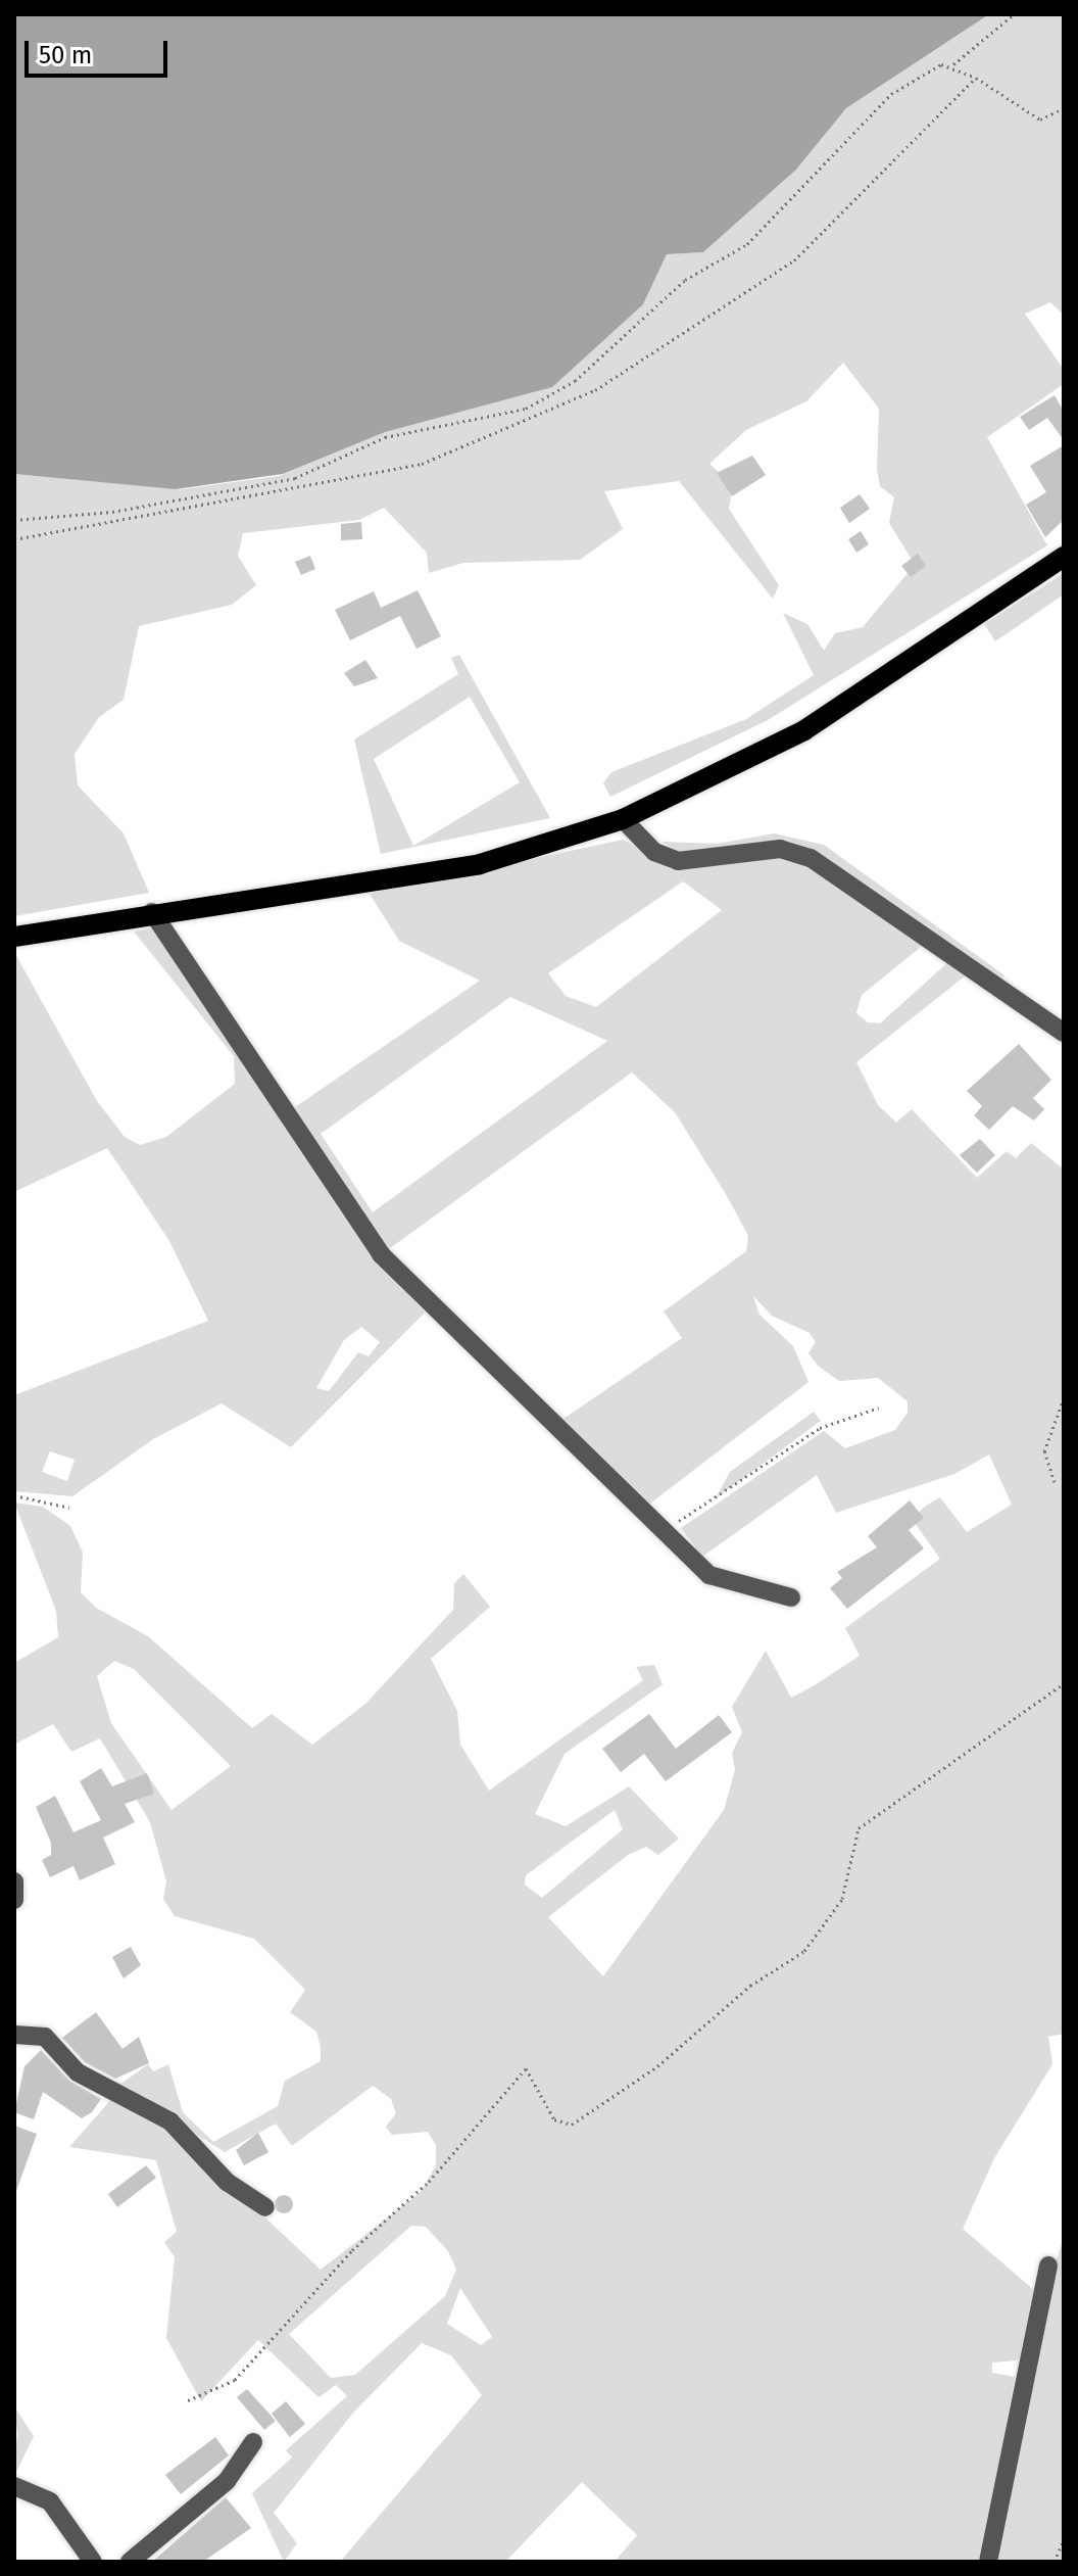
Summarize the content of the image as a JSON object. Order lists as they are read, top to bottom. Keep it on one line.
{"scale_bar":"50 m"}
